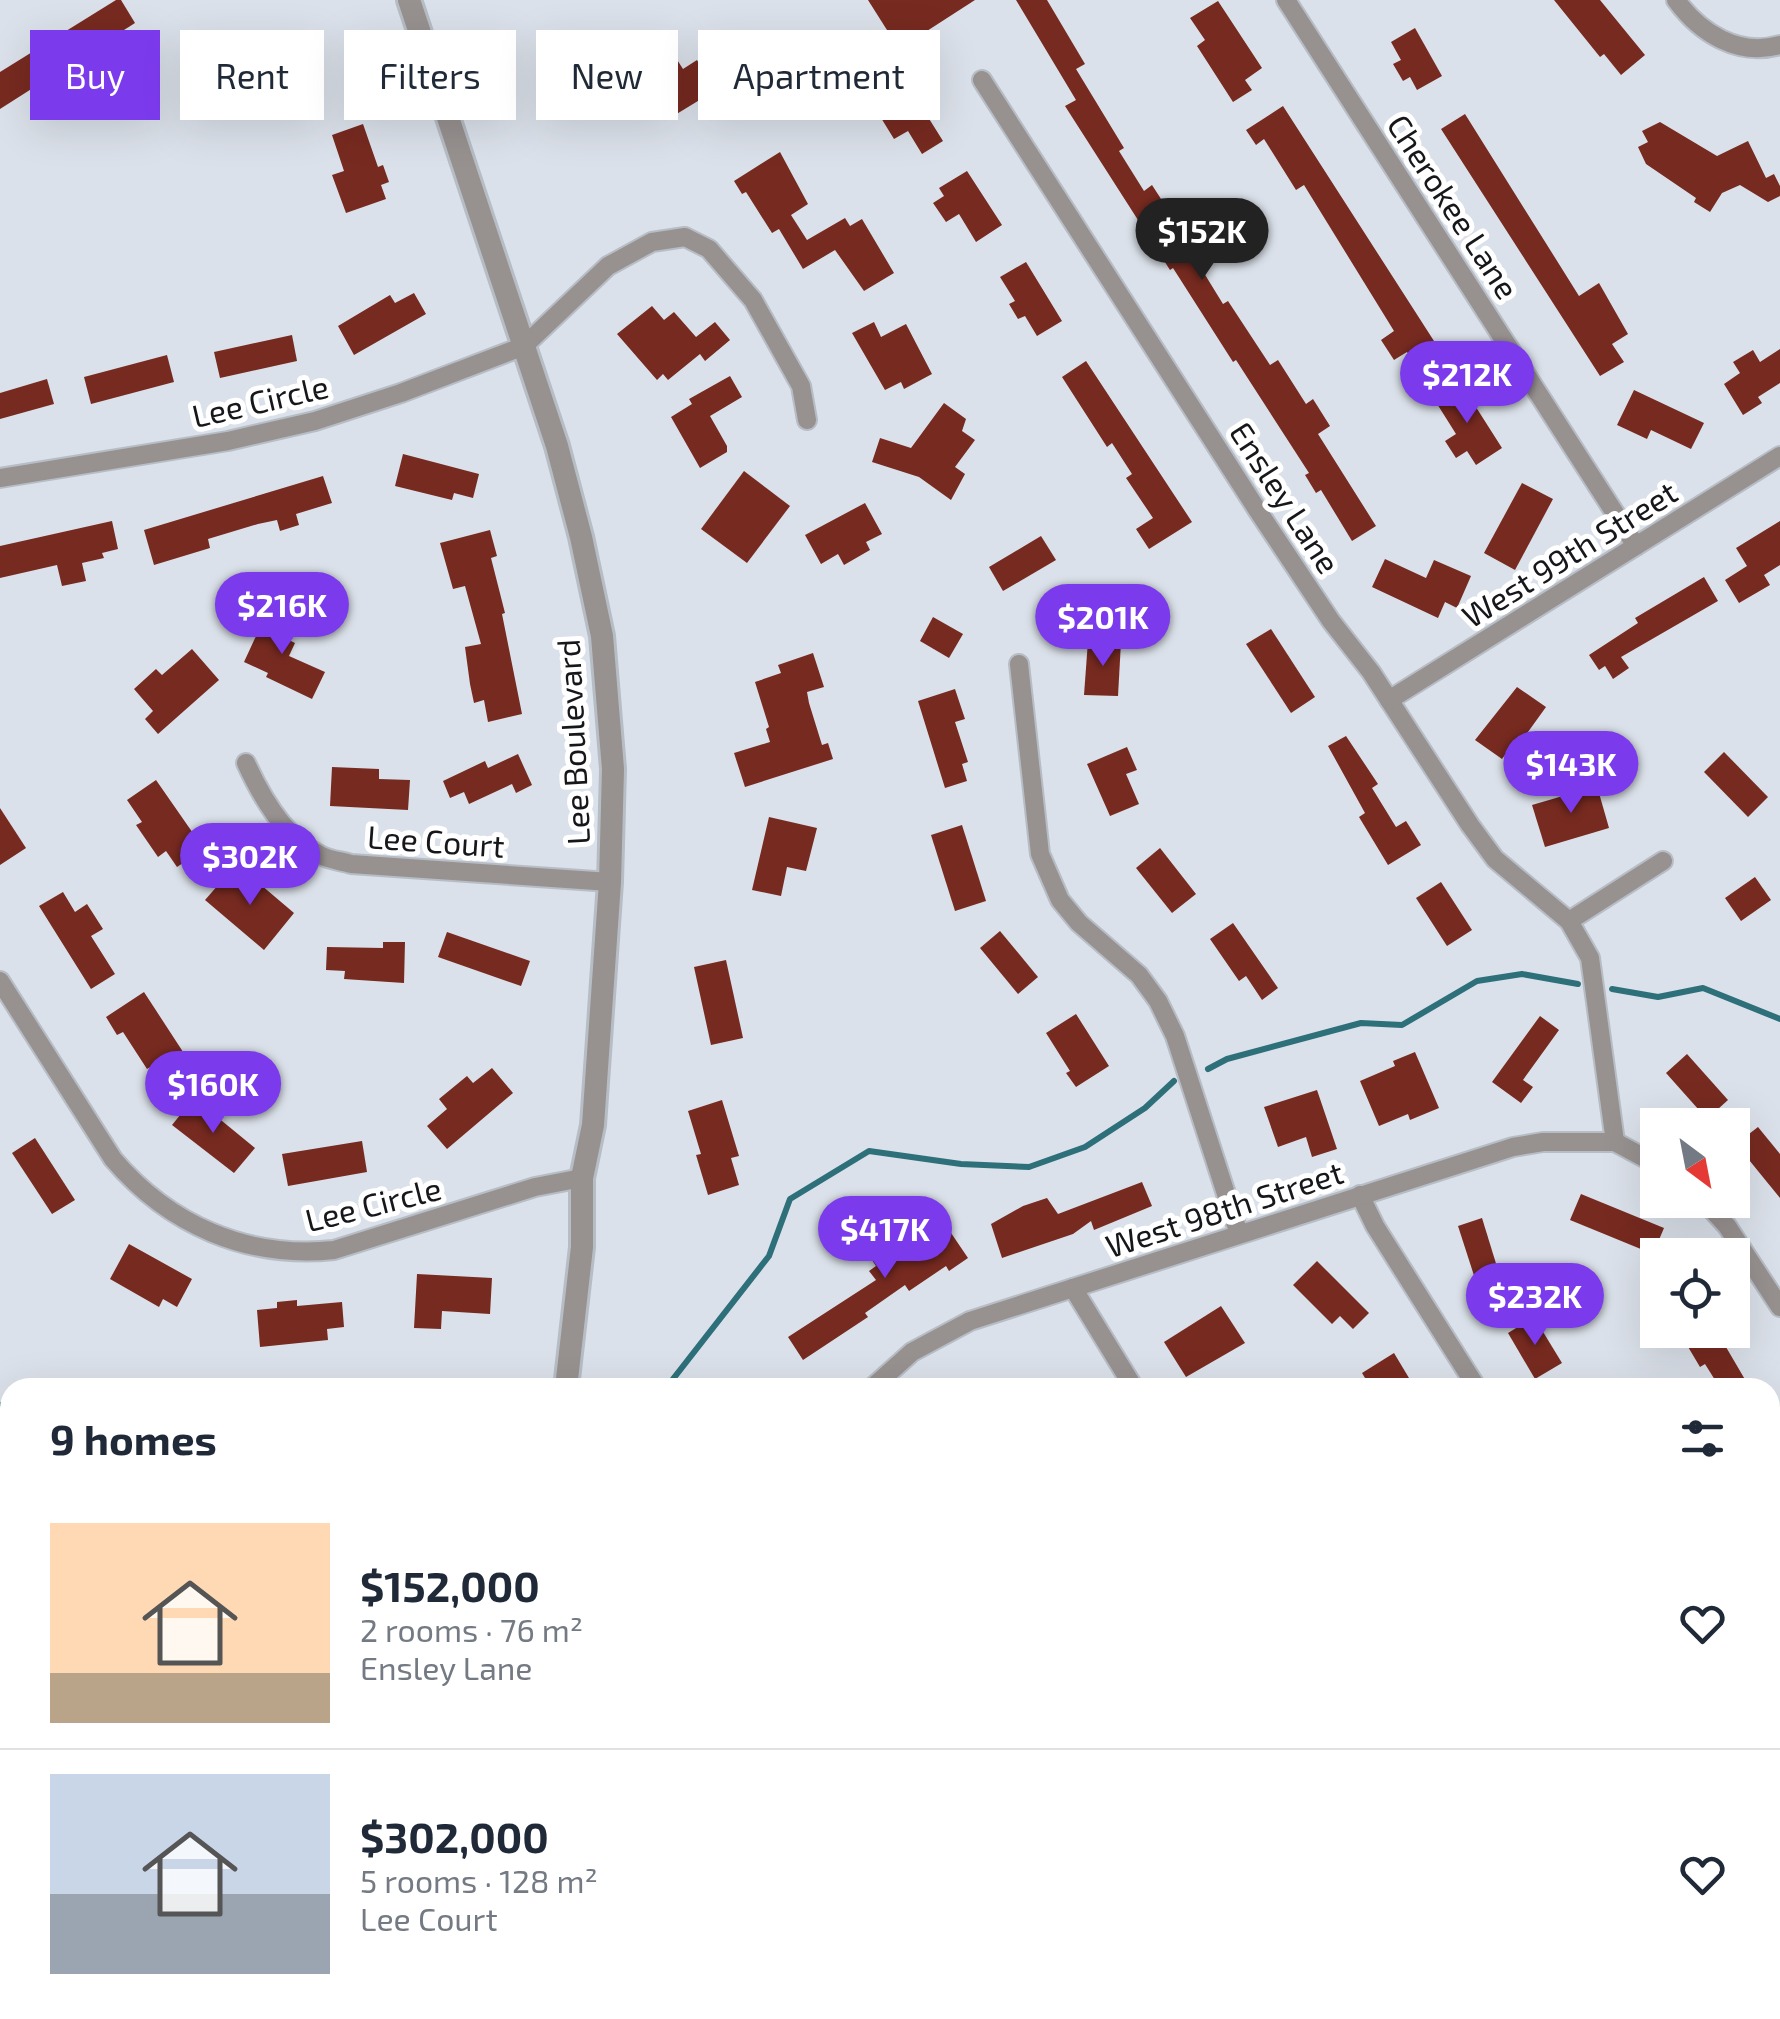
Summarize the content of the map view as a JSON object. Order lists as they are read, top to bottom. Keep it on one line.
{"streets":{"street":["Cherokee Lane","Lee Circle","Ensley Lane","West 99th Street","Lee Boulevard","Lee Court","West 98th Street"]},"crossings":[["Cherokee Lane","West 99th Street"],["Lee Circle","Lee Boulevard"],["Ensley Lane","West 99th Street"],["Ensley Lane","West 98th Street"],["Lee Boulevard","Lee Court"]],"north":"bottom right","page":{"chip":["Buy","Rent","Filters","New","Apartment"],"price":["$152K","$212K","$216K","$201K","$143K","$302K","$160K","$417K","$232K"],"heading":"9 homes","list":[{"name":"$152,000","note":"2 rooms · 76 m² · Ensley Lane"},{"name":"$302,000","note":"5 rooms · 128 m² · Lee Court"}]}}
